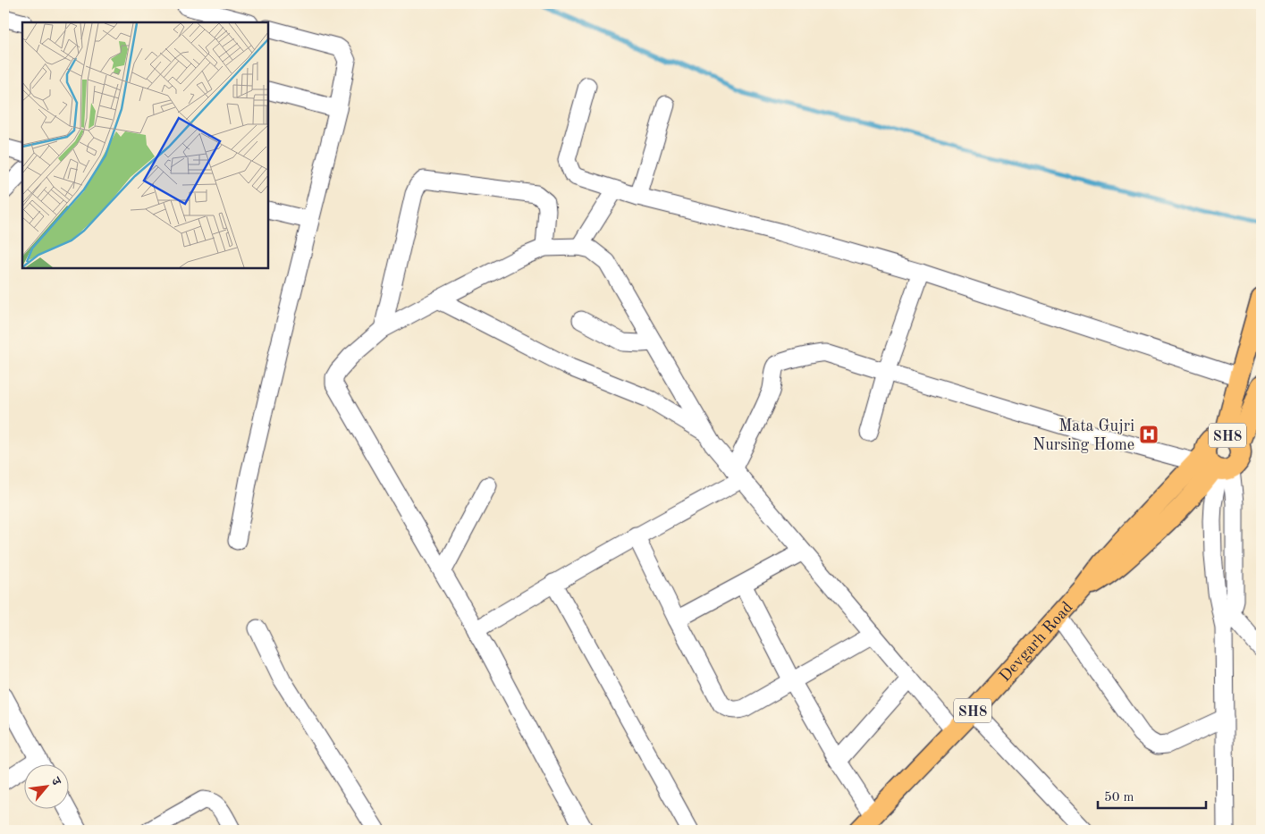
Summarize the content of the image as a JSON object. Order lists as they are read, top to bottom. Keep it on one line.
{"streets":{"main road":["SH8","Devgarh Road"]},"crossings":[["SH8","Devgarh Road"]],"places":{"hospital":["Mata Gujri Nursing Home"]},"scale_bar":"50 m","north":"top right"}
